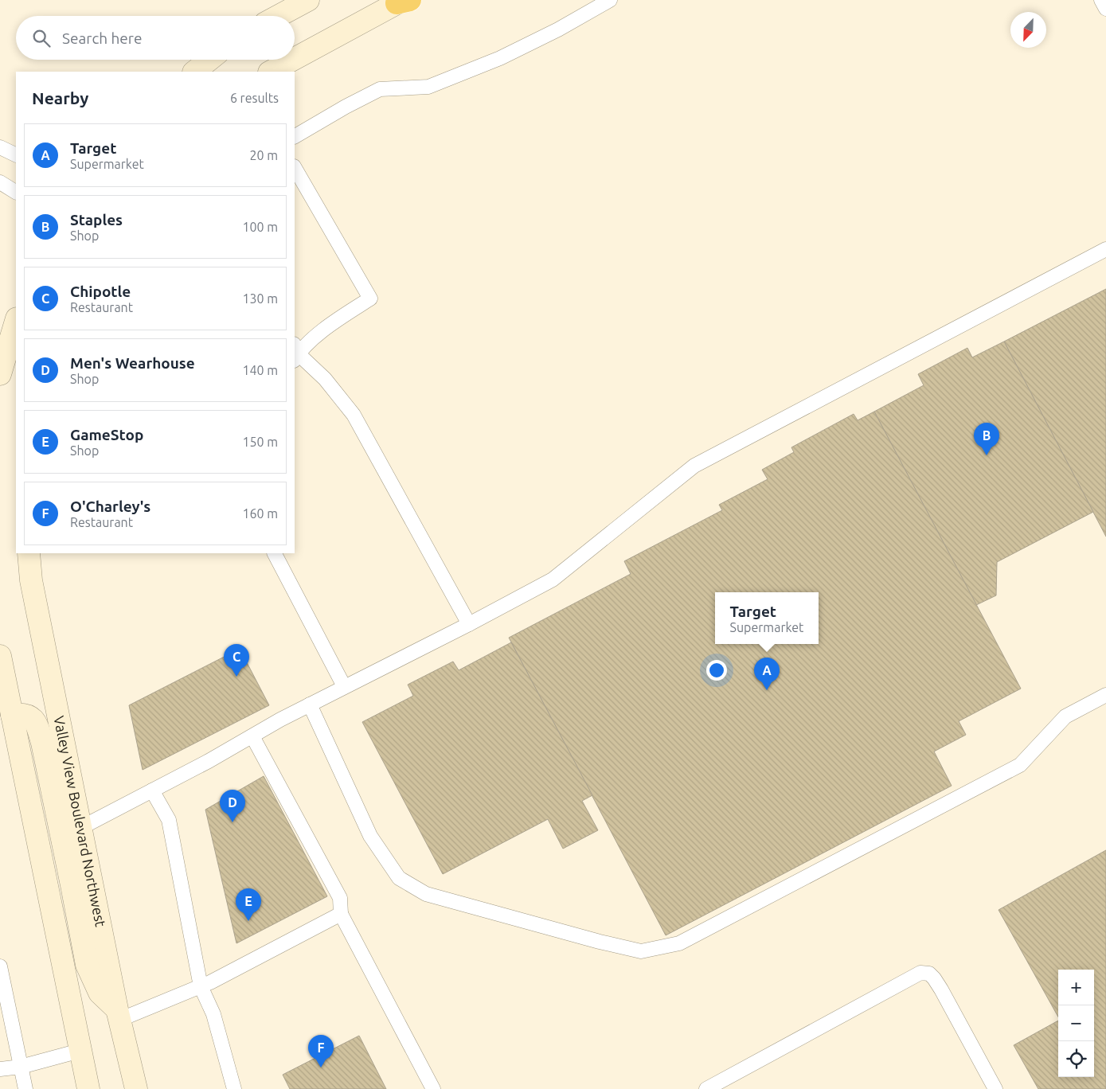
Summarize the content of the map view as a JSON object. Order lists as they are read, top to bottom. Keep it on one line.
{"streets":{"main road":["Valley View Boulevard Northwest"]},"north":"bottom left","page":{"search":"Search here","heading":["Nearby","6 results"],"list":[{"mark":"A","name":"Target","note":"Supermarket","value":"20 m"},{"mark":"B","name":"Staples","note":"Shop","value":"100 m"},{"mark":"C","name":"Chipotle","note":"Restaurant","value":"130 m"},{"mark":"D","name":"Men's Wearhouse","note":"Shop","value":"140 m"},{"mark":"E","name":"GameStop","note":"Shop","value":"150 m"},{"mark":"F","name":"O'Charley's","note":"Restaurant","value":"160 m"}],"pins":["B","C","A","D","E","F"],"popup":["Target","Supermarket"],"map_buttons":["+","−"]}}
